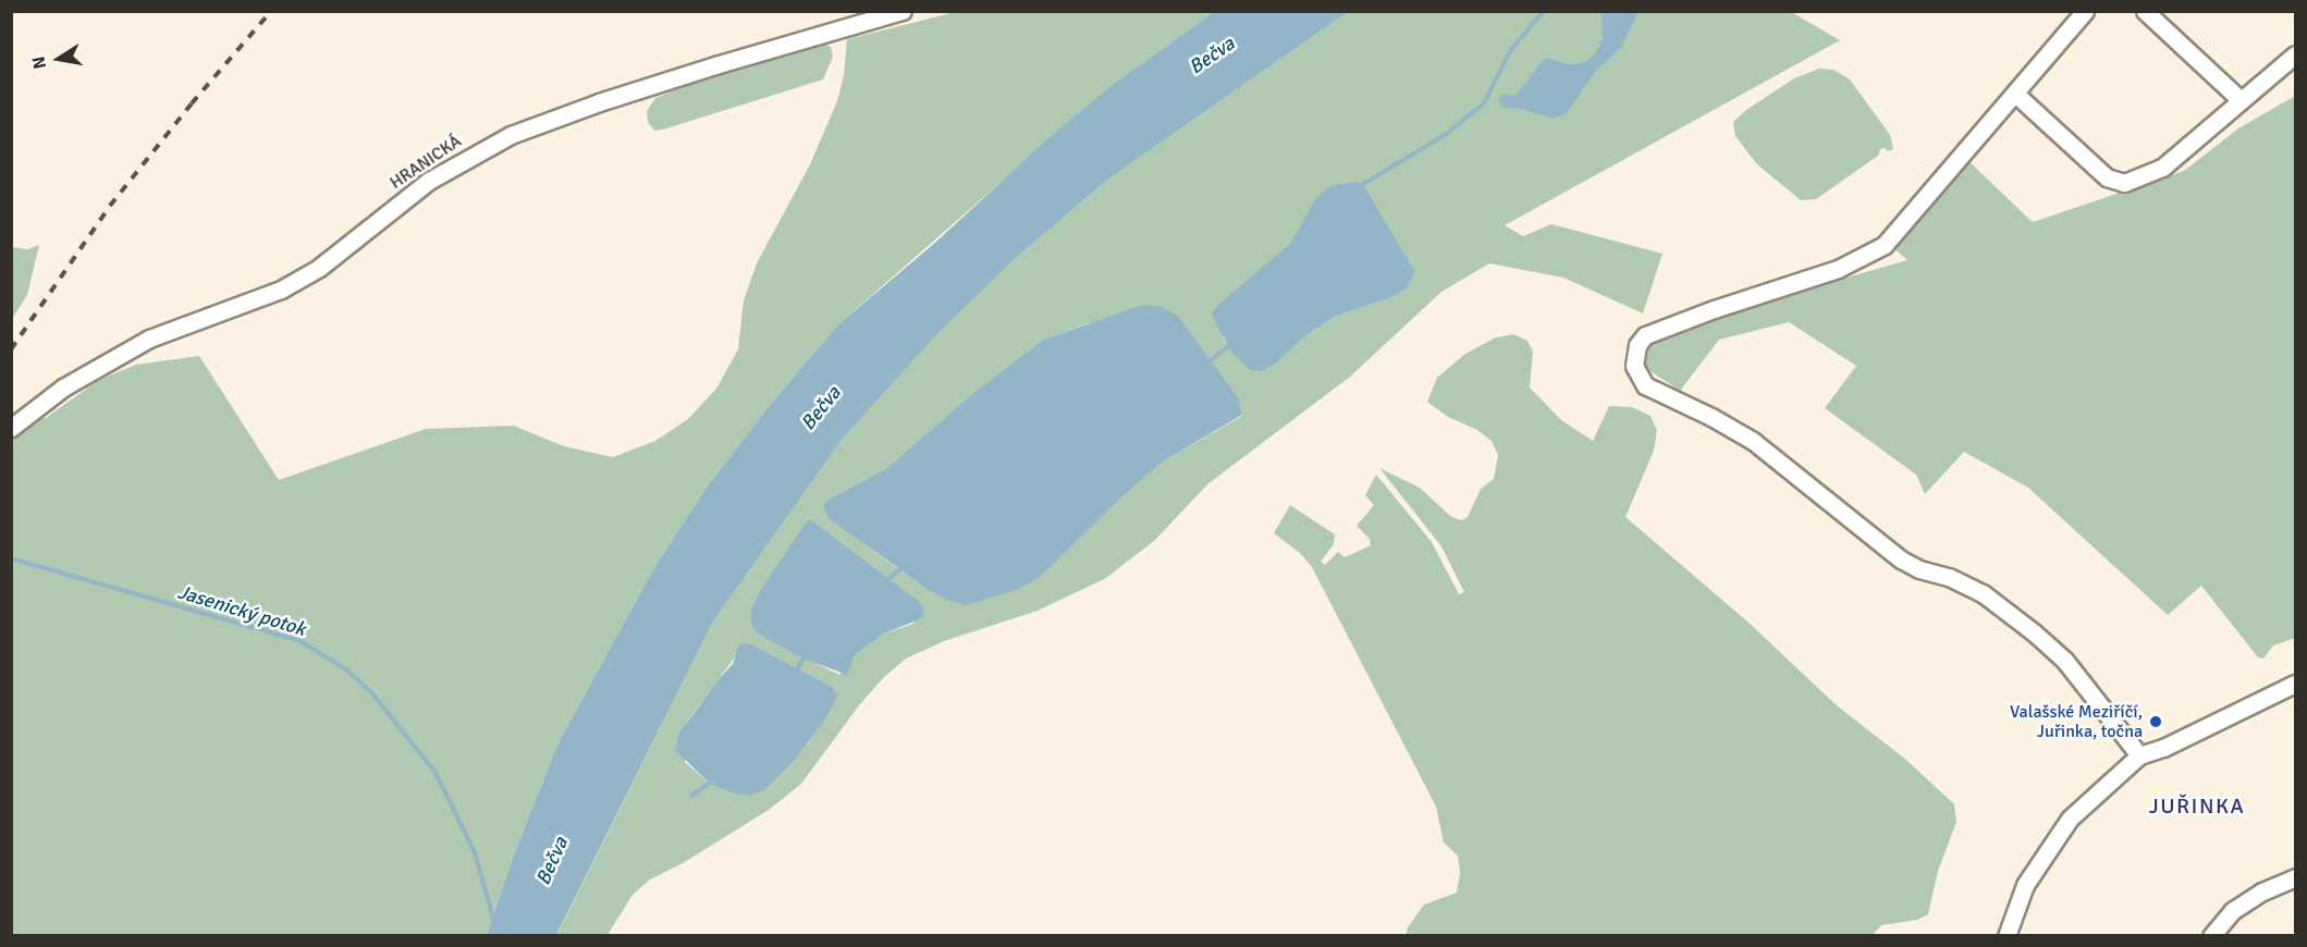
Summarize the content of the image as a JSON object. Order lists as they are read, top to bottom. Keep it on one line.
{"streets":{"street":["HRANICKÁ"]},"districts":["JUŘINKA"],"water":["Bečva","Jasenický potok"],"places":["Valašské Meziříčí, Juřinka, točna"],"north":"left"}
